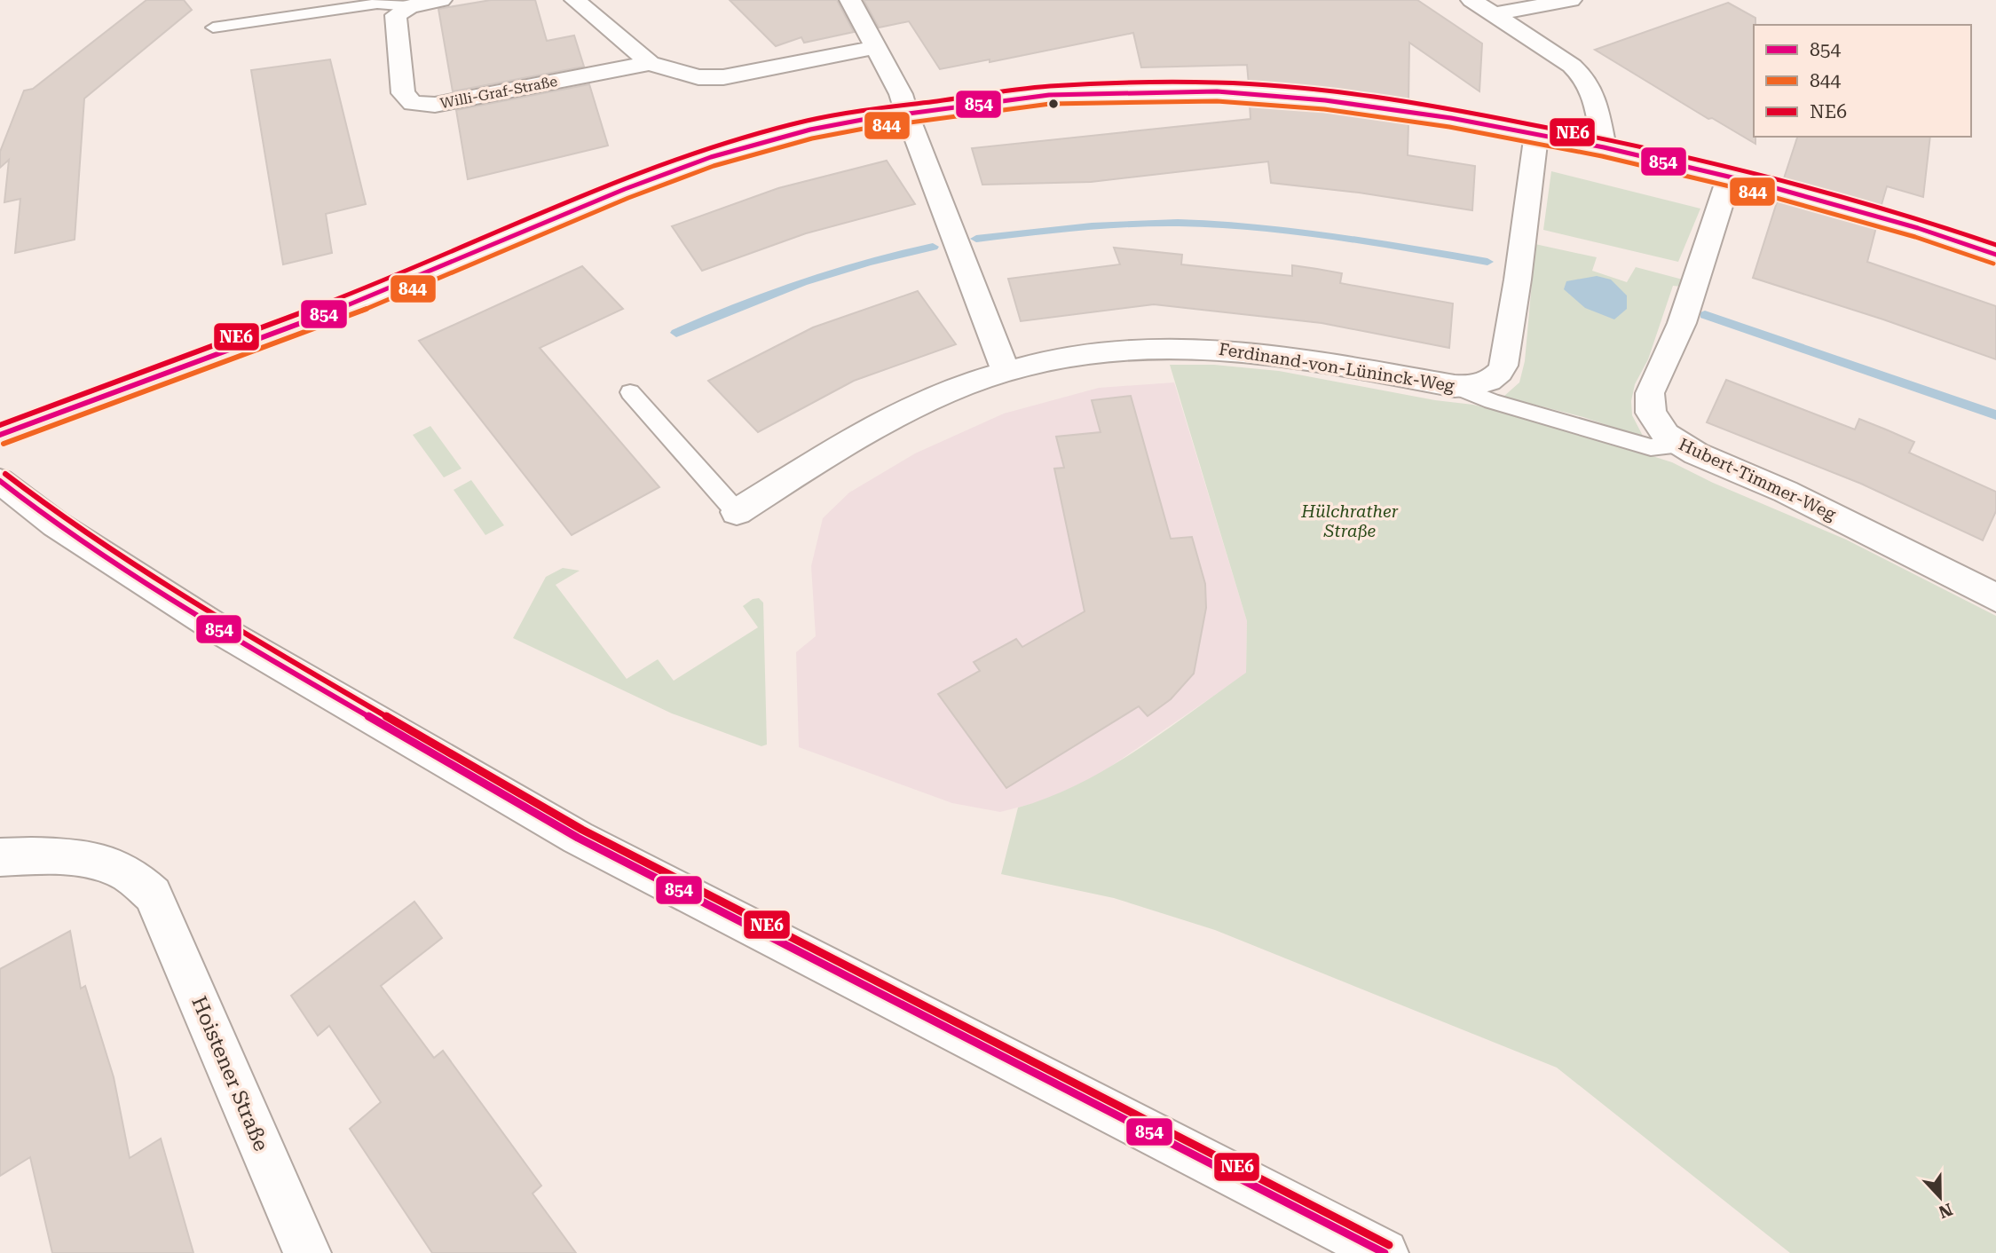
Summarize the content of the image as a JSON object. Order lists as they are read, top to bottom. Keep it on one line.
{"streets":{"street":["Willi-Graf-Straße","Ferdinand-von-Lüninck-Weg","Hubert-Timmer-Weg","Hoistener Straße"]},"parks":["Hülchrather Straße"],"lines":["transit line NE6","transit line 854","transit line 844"],"legend":["854","844","NE6"],"north":"bottom"}
